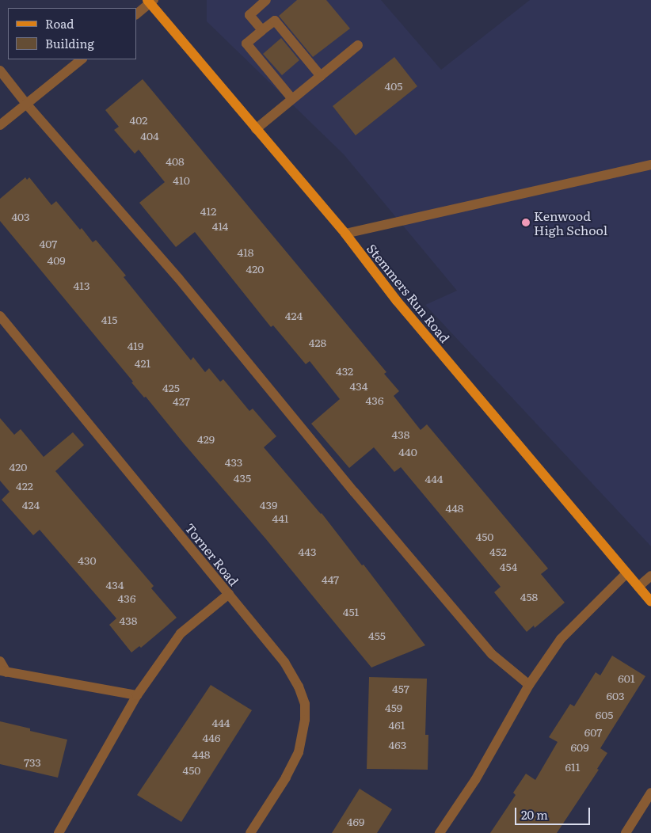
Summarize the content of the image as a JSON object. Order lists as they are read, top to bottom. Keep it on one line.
{"streets":{"main road":["Stemmers Run Road"],"street":["Torner Road"]},"places":["Kenwood High School"],"house_numbers":["405","402","404","408","410","412","403","414","407","418","409","420","413","424","415","428","419","421","432","434","425","436","427","438","429","440","433","420","435","444","422","424","439","448","441","450","443","452","430","454","447","434","458","436","451","438","455","601","457","603","459","605","444","461","607","446","463","609","448","733","611","450","469"],"legend":["Road","Building"],"scale_bar":"20 m"}
